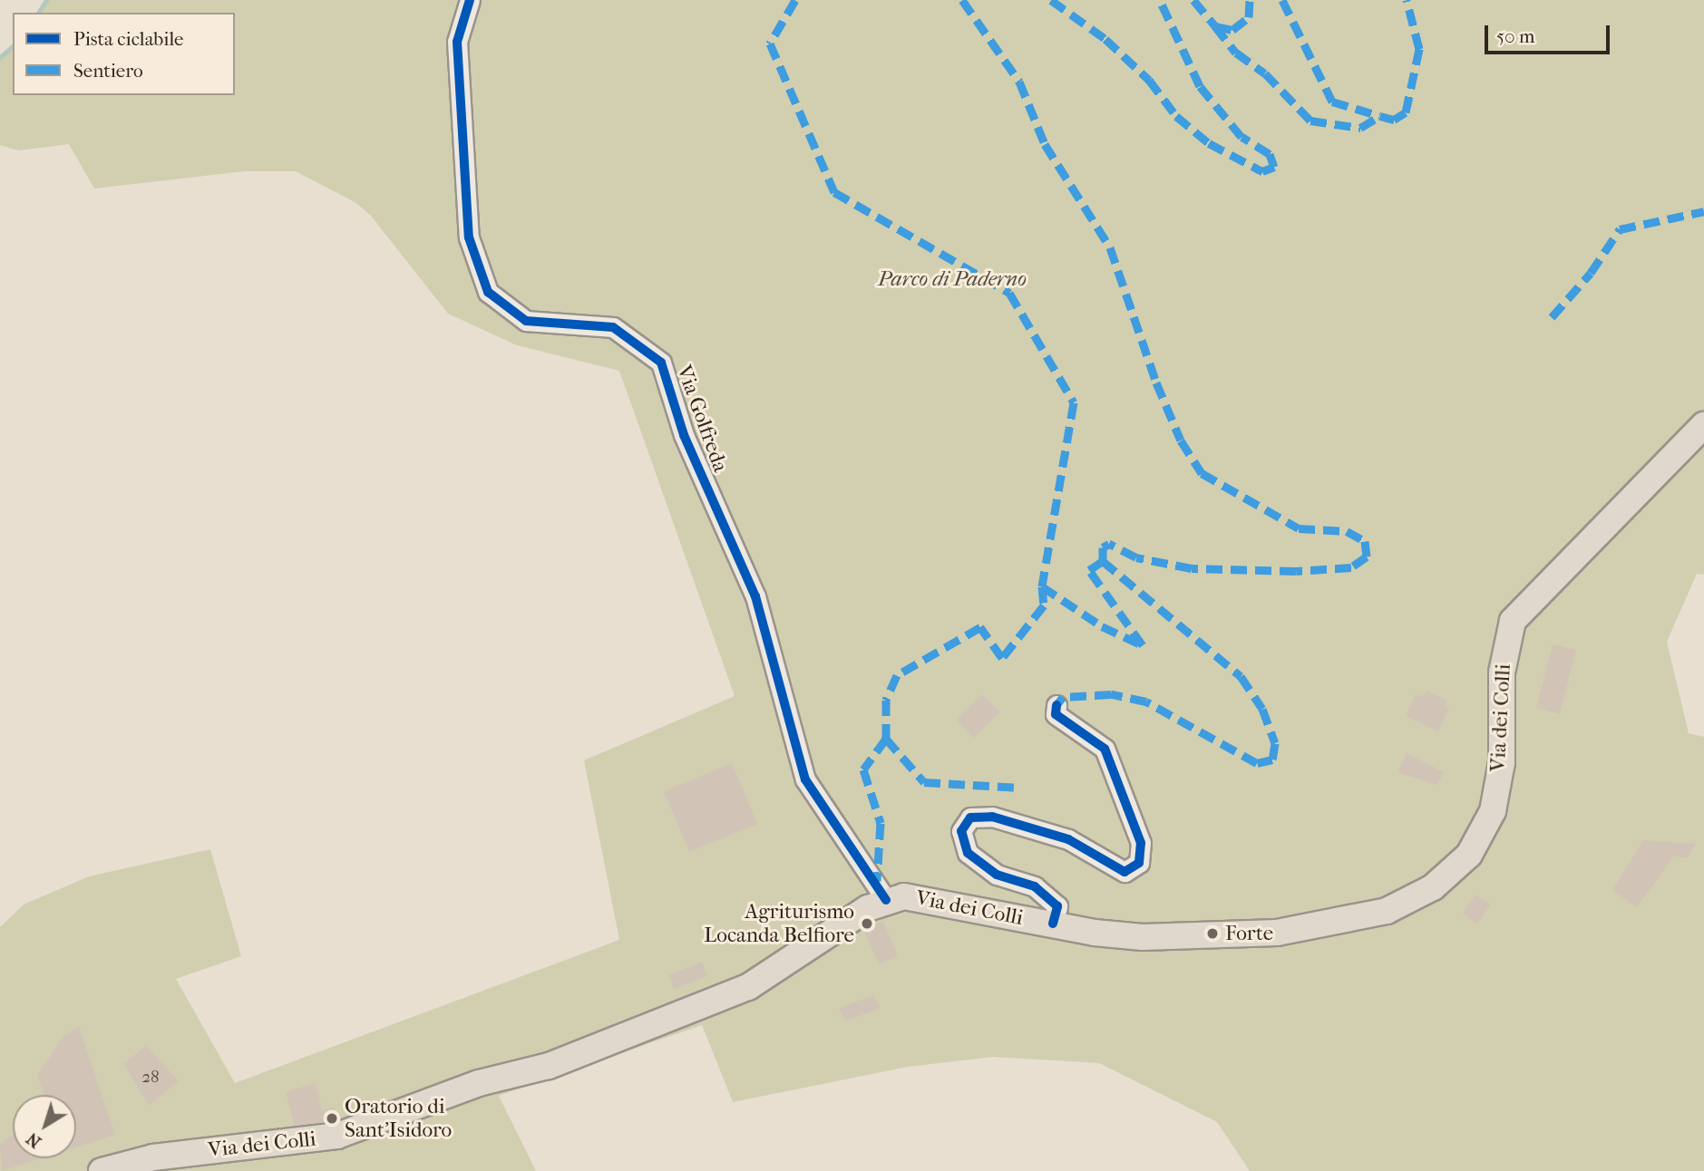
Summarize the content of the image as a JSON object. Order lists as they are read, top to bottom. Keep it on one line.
{"streets":{"main road":["Via dei Colli"],"street":["Via Golfreda"]},"crossings":[["Via Golfreda","Via dei Colli"]],"parks":["Parco di Paderno"],"places":["Agriturismo Locanda Belfiore","Forte","Oratorio di Sant'Isidoro"],"house_numbers":["28"],"legend":["Pista ciclabile","Sentiero"],"scale_bar":"50 m","north":"bottom left"}
